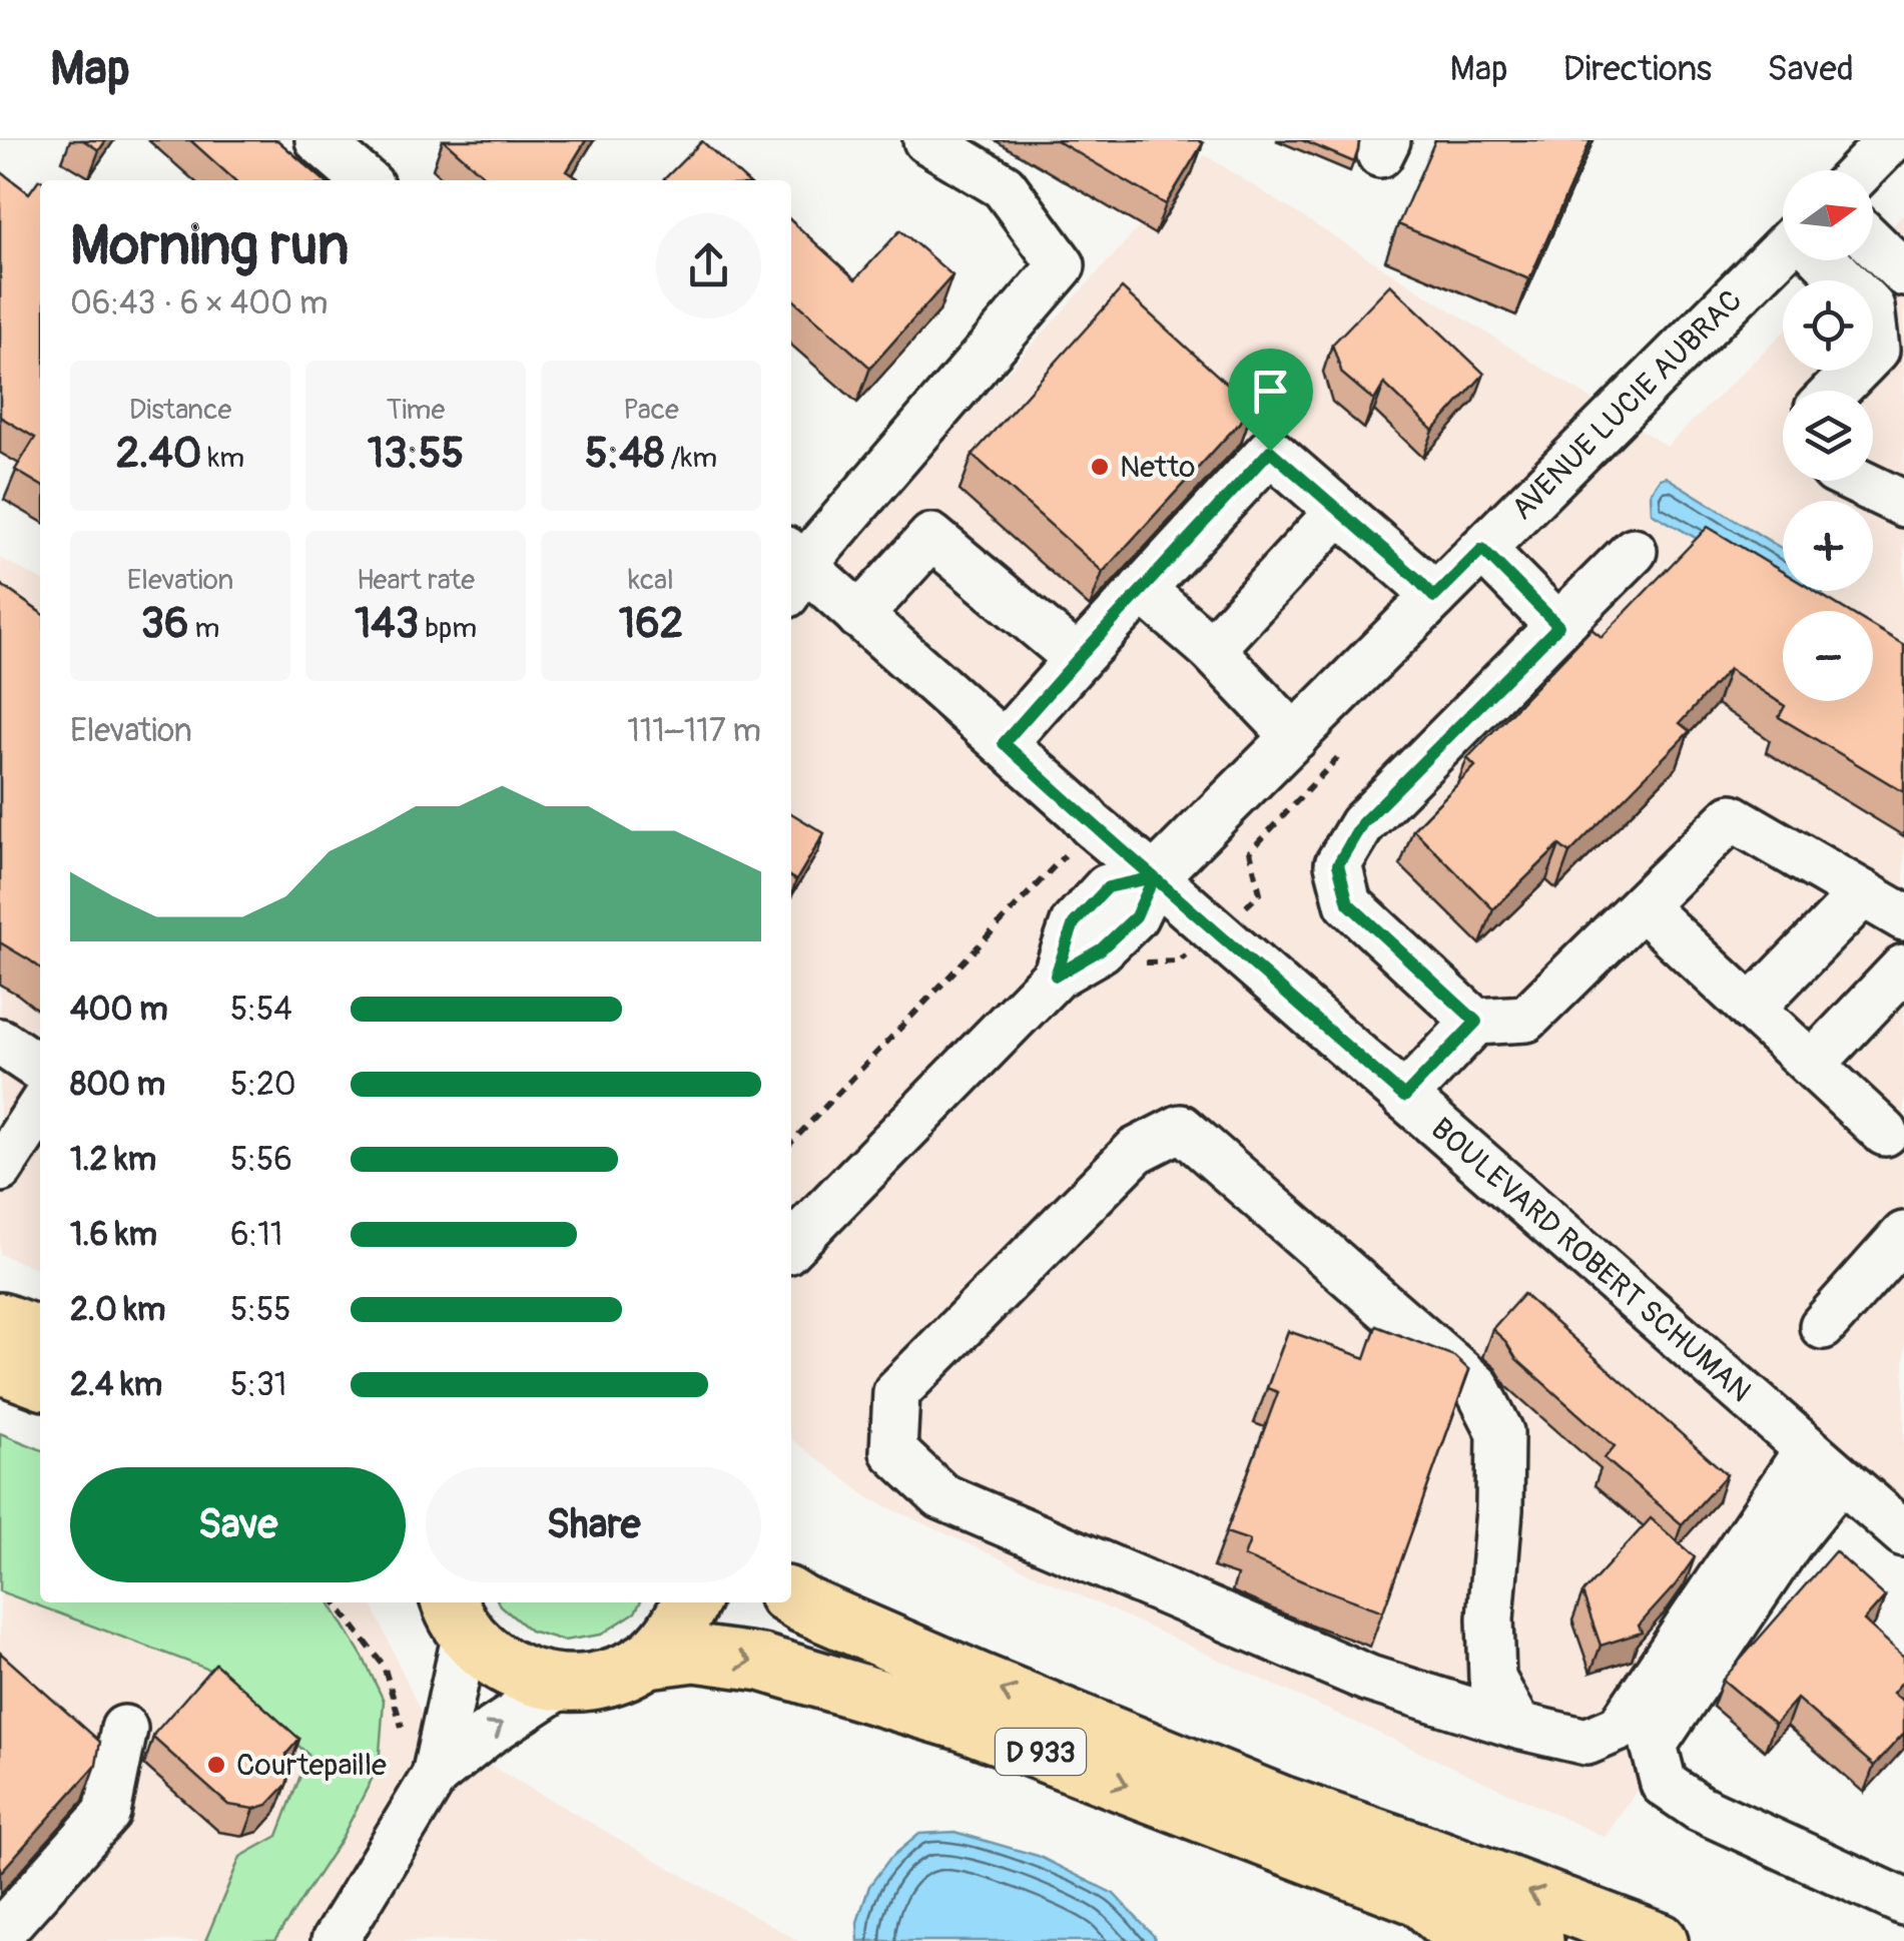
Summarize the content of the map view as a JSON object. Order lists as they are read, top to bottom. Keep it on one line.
{"streets":{"main road":["D 933"],"street":["AVENUE LUCIE AUBRAC","BOULEVARD ROBERT SCHUMAN"]},"crossings":[["AVENUE LUCIE AUBRAC","BOULEVARD ROBERT SCHUMAN"]],"places":["Netto","Courtepaille"],"north":"right","page":{"header":"Map","nav":["Map","Directions","Saved"],"map_buttons":["+","−"],"heading":["Morning run","06:43 · 6 × 400 m"],"stats":[["Distance","2.40 km"],["Time","13:55"],["Pace","5:48 /km"],["Elevation","36 m"],["Heart rate","143 bpm"],["kcal","162"]],"chart":["Elevation","111–117 m"],"list":[{"name":"400 m","note":"5:54"},{"name":"800 m","note":"5:20"},{"name":"1.2 km","note":"5:56"},{"name":"1.6 km","note":"6:11"},{"name":"2.0 km","note":"5:55"},{"name":"2.4 km","note":"5:31"}],"buttons":["Save","Share"]}}
